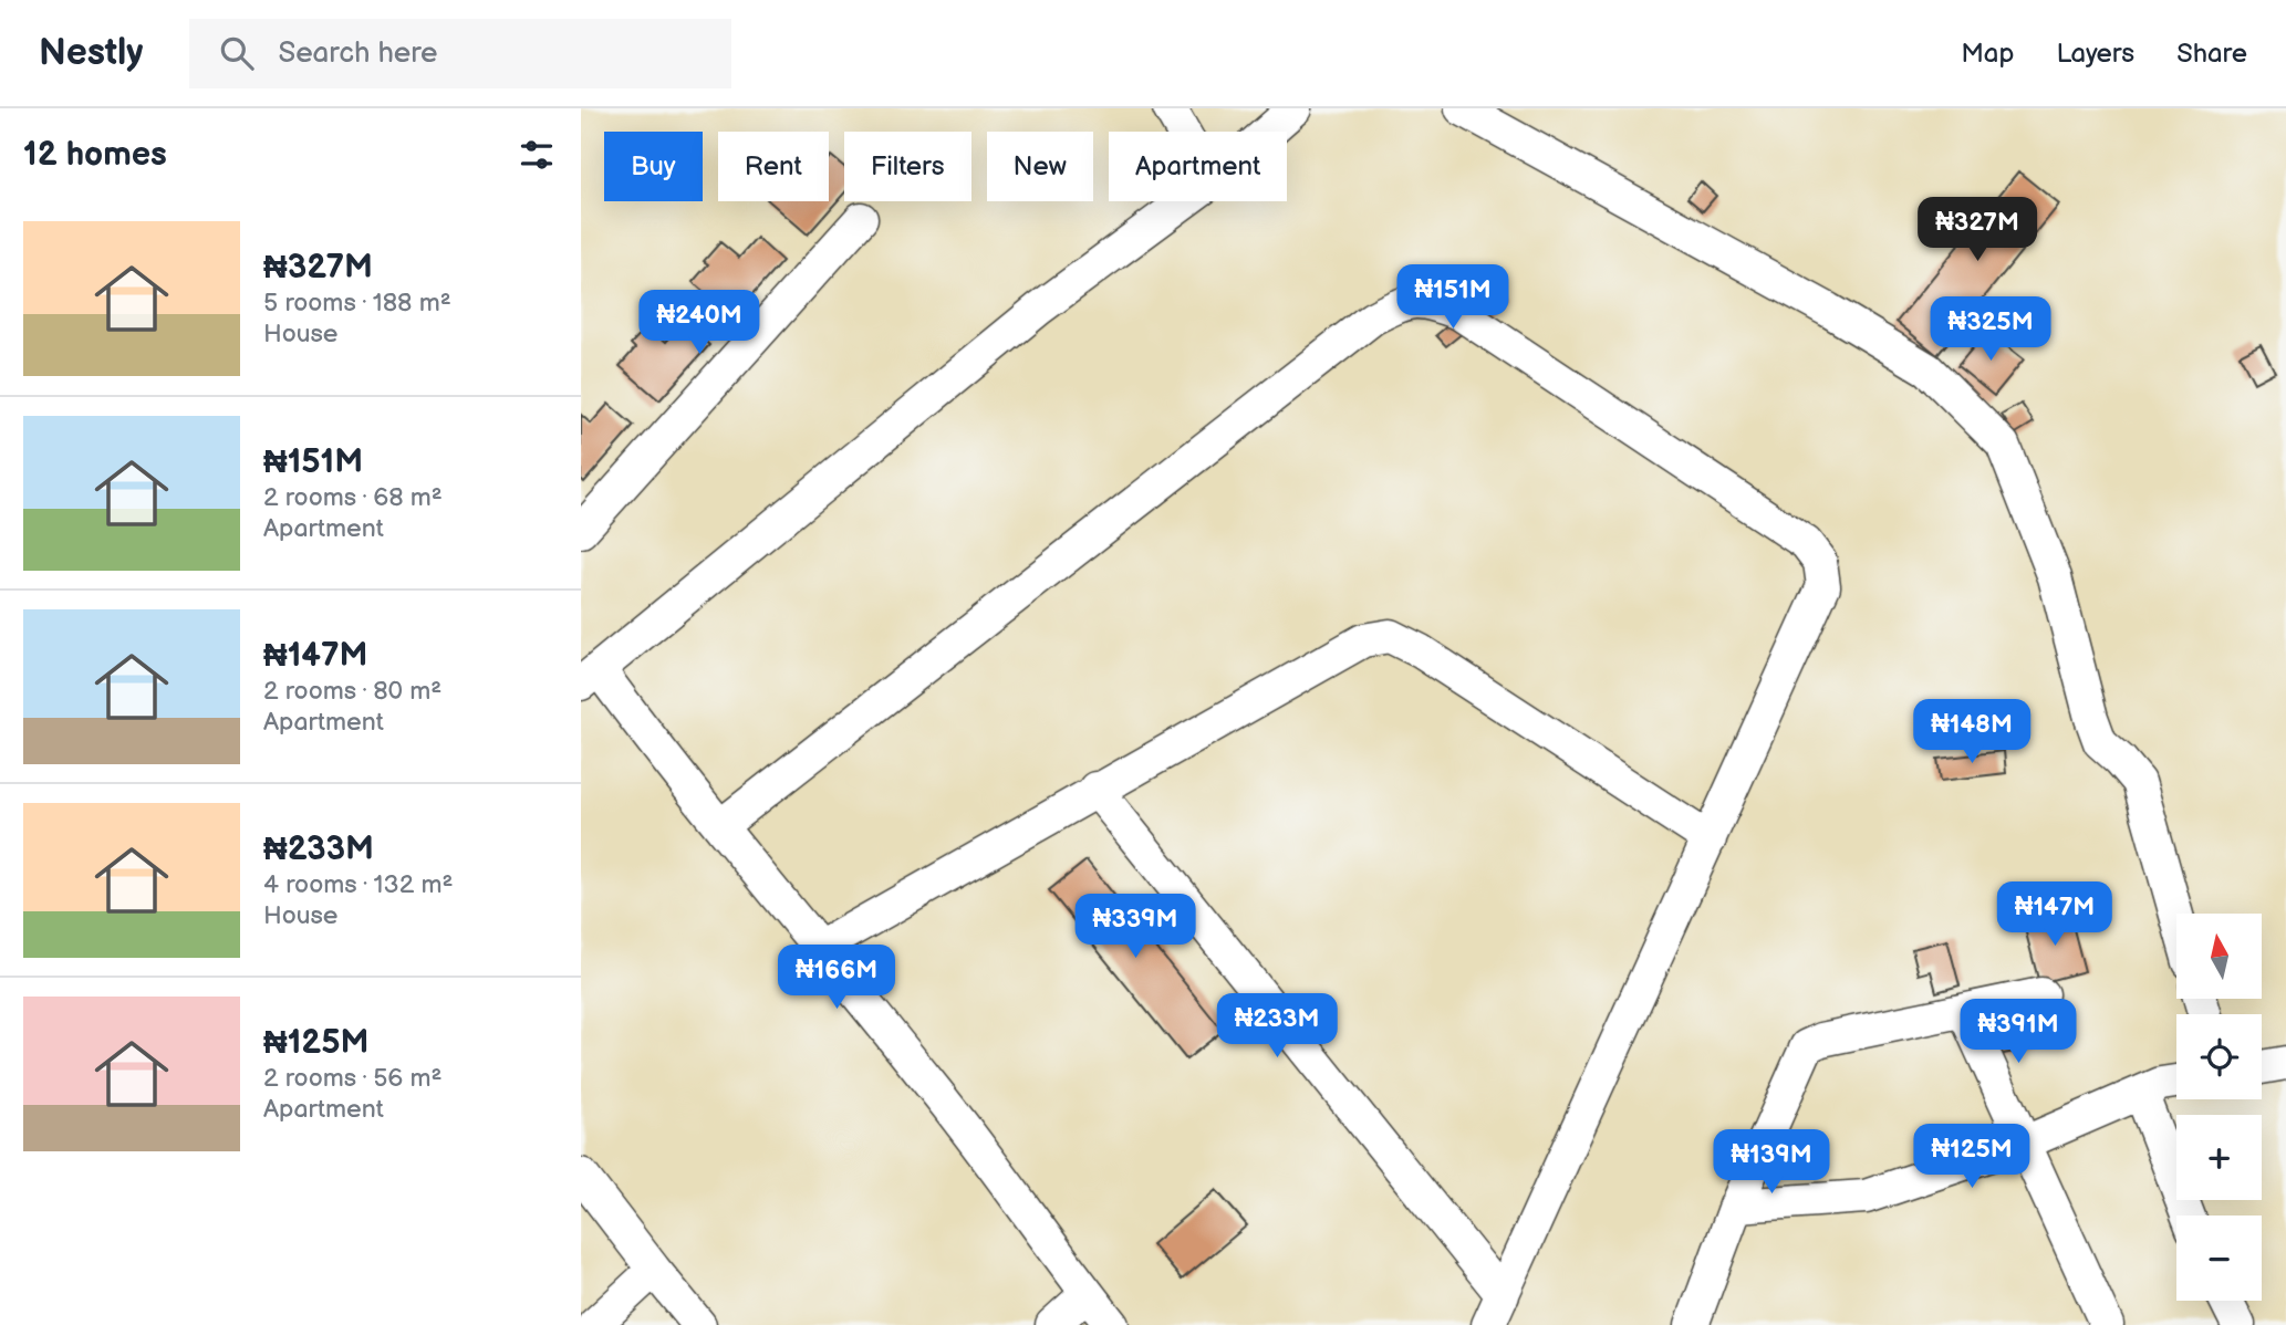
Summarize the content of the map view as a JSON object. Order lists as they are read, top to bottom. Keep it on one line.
{"north":"top","page":{"header":"Nestly","search":"Search here","nav":["Map","Layers","Share"],"heading":"12 homes","chip":["Buy","Rent","Filters","New","Apartment"],"price":["₦327M","₦151M","₦240M","₦325M","₦148M","₦147M","₦339M","₦166M","₦233M","₦391M","₦125M","₦139M"],"list":[{"name":"₦327M","note":"5 rooms · 188 m² · House"},{"name":"₦151M","note":"2 rooms · 68 m² · Apartment"},{"name":"₦147M","note":"2 rooms · 80 m² · Apartment"},{"name":"₦233M","note":"4 rooms · 132 m² · House"},{"name":"₦125M","note":"2 rooms · 56 m² · Apartment"}],"map_buttons":["+","−"]}}
